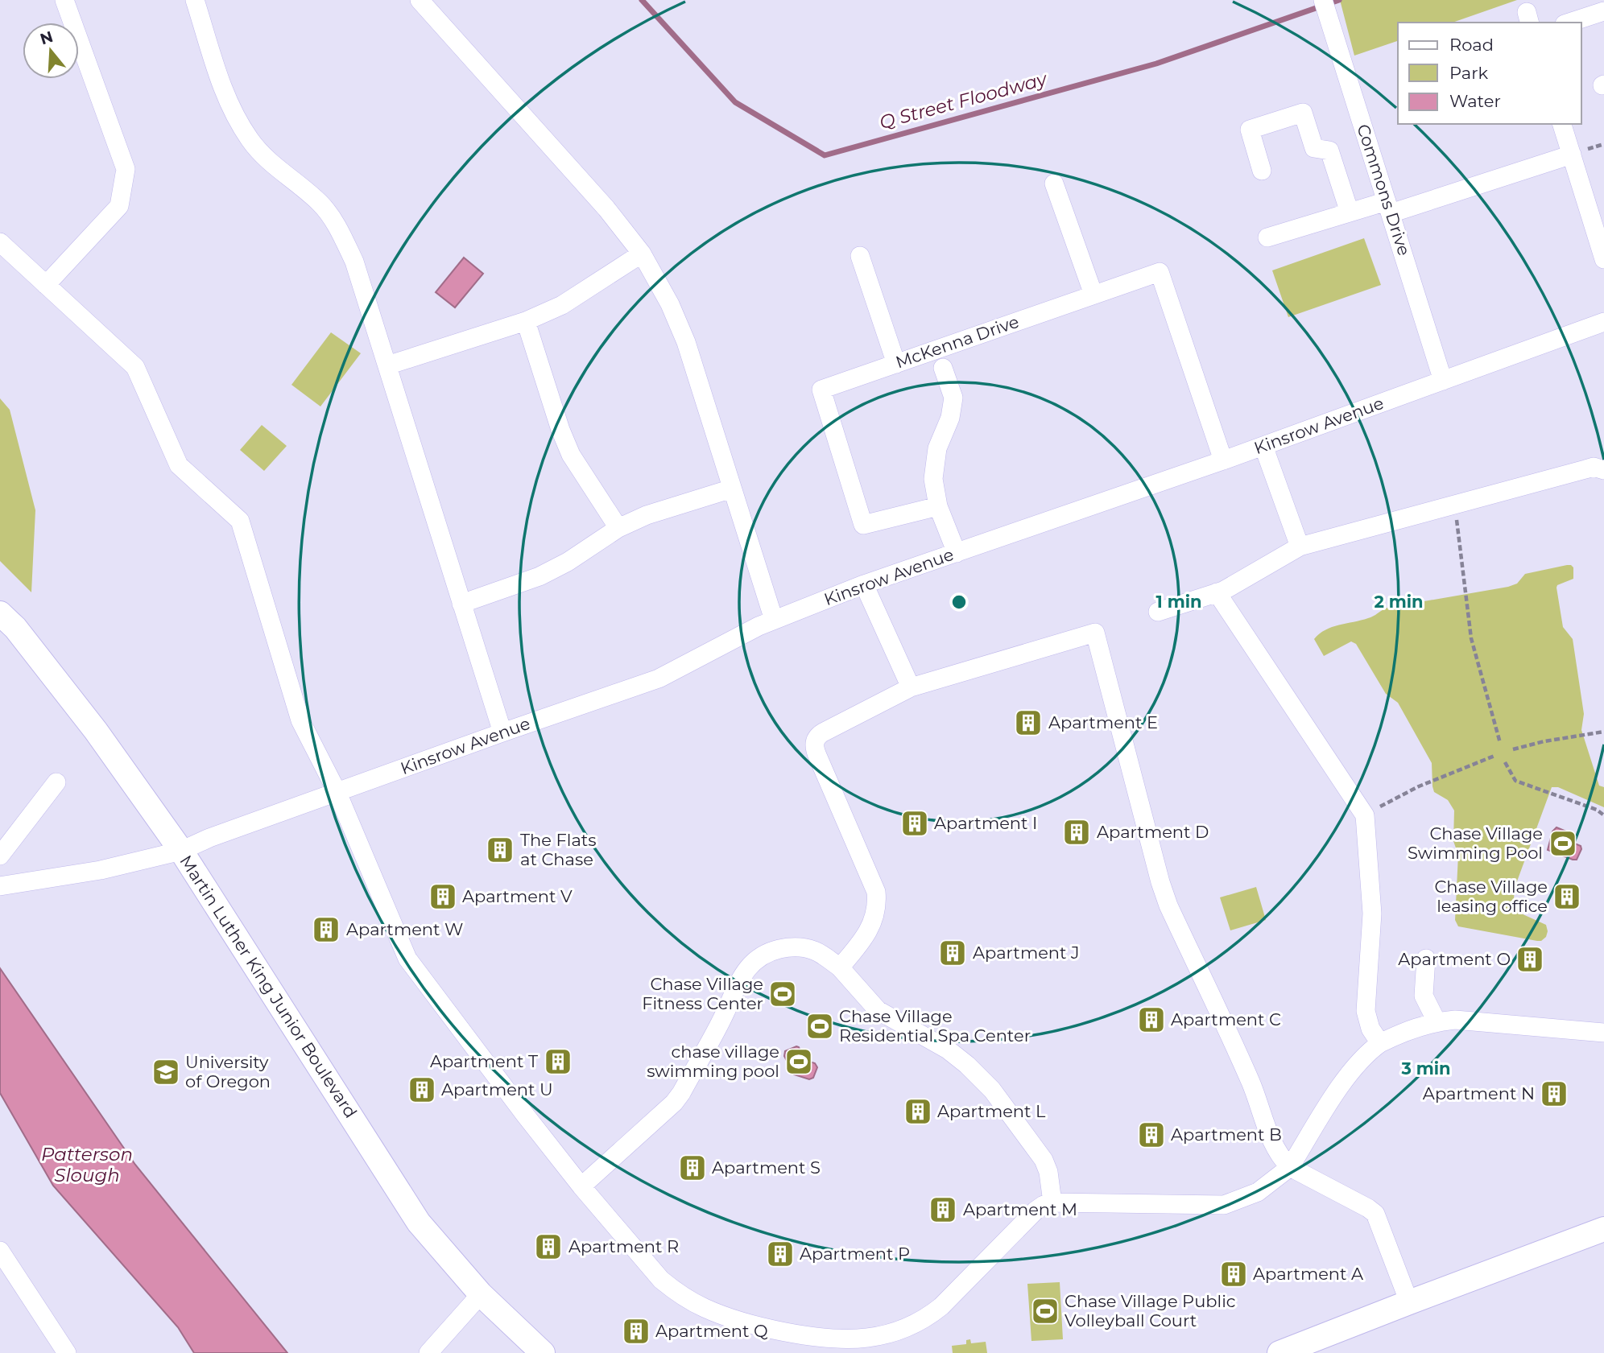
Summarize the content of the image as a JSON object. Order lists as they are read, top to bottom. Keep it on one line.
{"streets":{"main road":["Martin Luther King Junior Boulevard"],"street":["Commons Drive","McKenna Drive","Kinsrow Avenue"]},"crossings":[["Commons Drive","Kinsrow Avenue"],["McKenna Drive","Kinsrow Avenue"],["Kinsrow Avenue","Martin Luther King Junior Boulevard"]],"water":["Q Street Floodway","Patterson Slough"],"places":{"building":["Apartment E","Apartment I","Apartment D","The Flats at Chase","Apartment V","Chase Village leasing office","Apartment W","Apartment J","Apartment O","Apartment C","Apartment T","Apartment U","Apartment N","Apartment L","Apartment B","Apartment S","Apartment M","Apartment R","Apartment P","Apartment A","Apartment Q"],"sports":["Chase Village Swimming Pool","Chase Village Fitness Center","Chase Village Residential Spa Center","chase village swimming pool","Chase Village Public Volleyball Court"],"school or university":["University of Oregon"]},"legend":["Road","Park","Water"],"north":"top","rings":["1 min","2 min","3 min"]}
